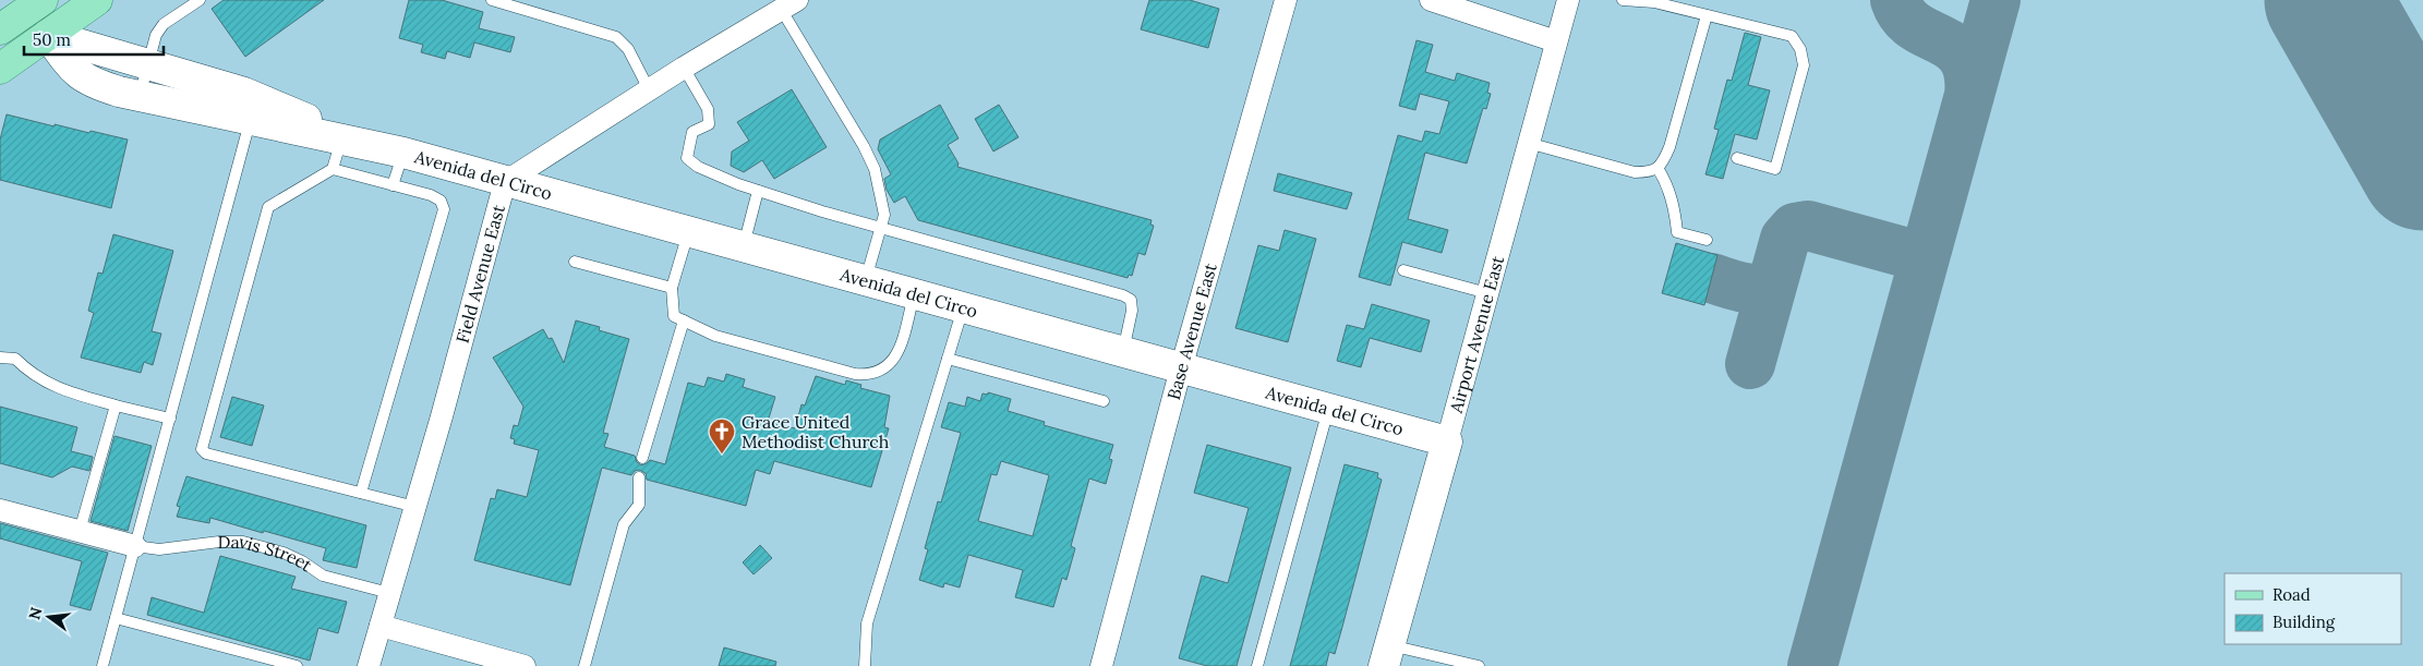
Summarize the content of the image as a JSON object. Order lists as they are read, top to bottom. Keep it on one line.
{"streets":{"street":["Avenida del Circo","Field Avenue East","Base Avenue East","Airport Avenue East"],"lane":["Davis Street"]},"crossings":[["Avenida del Circo","Field Avenue East"],["Avenida del Circo","Base Avenue East"],["Avenida del Circo","Airport Avenue East"],["Field Avenue East","Davis Street"]],"places":{"church":["Grace United Methodist Church"]},"legend":["Road","Building"],"scale_bar":"50 m","north":"left"}
